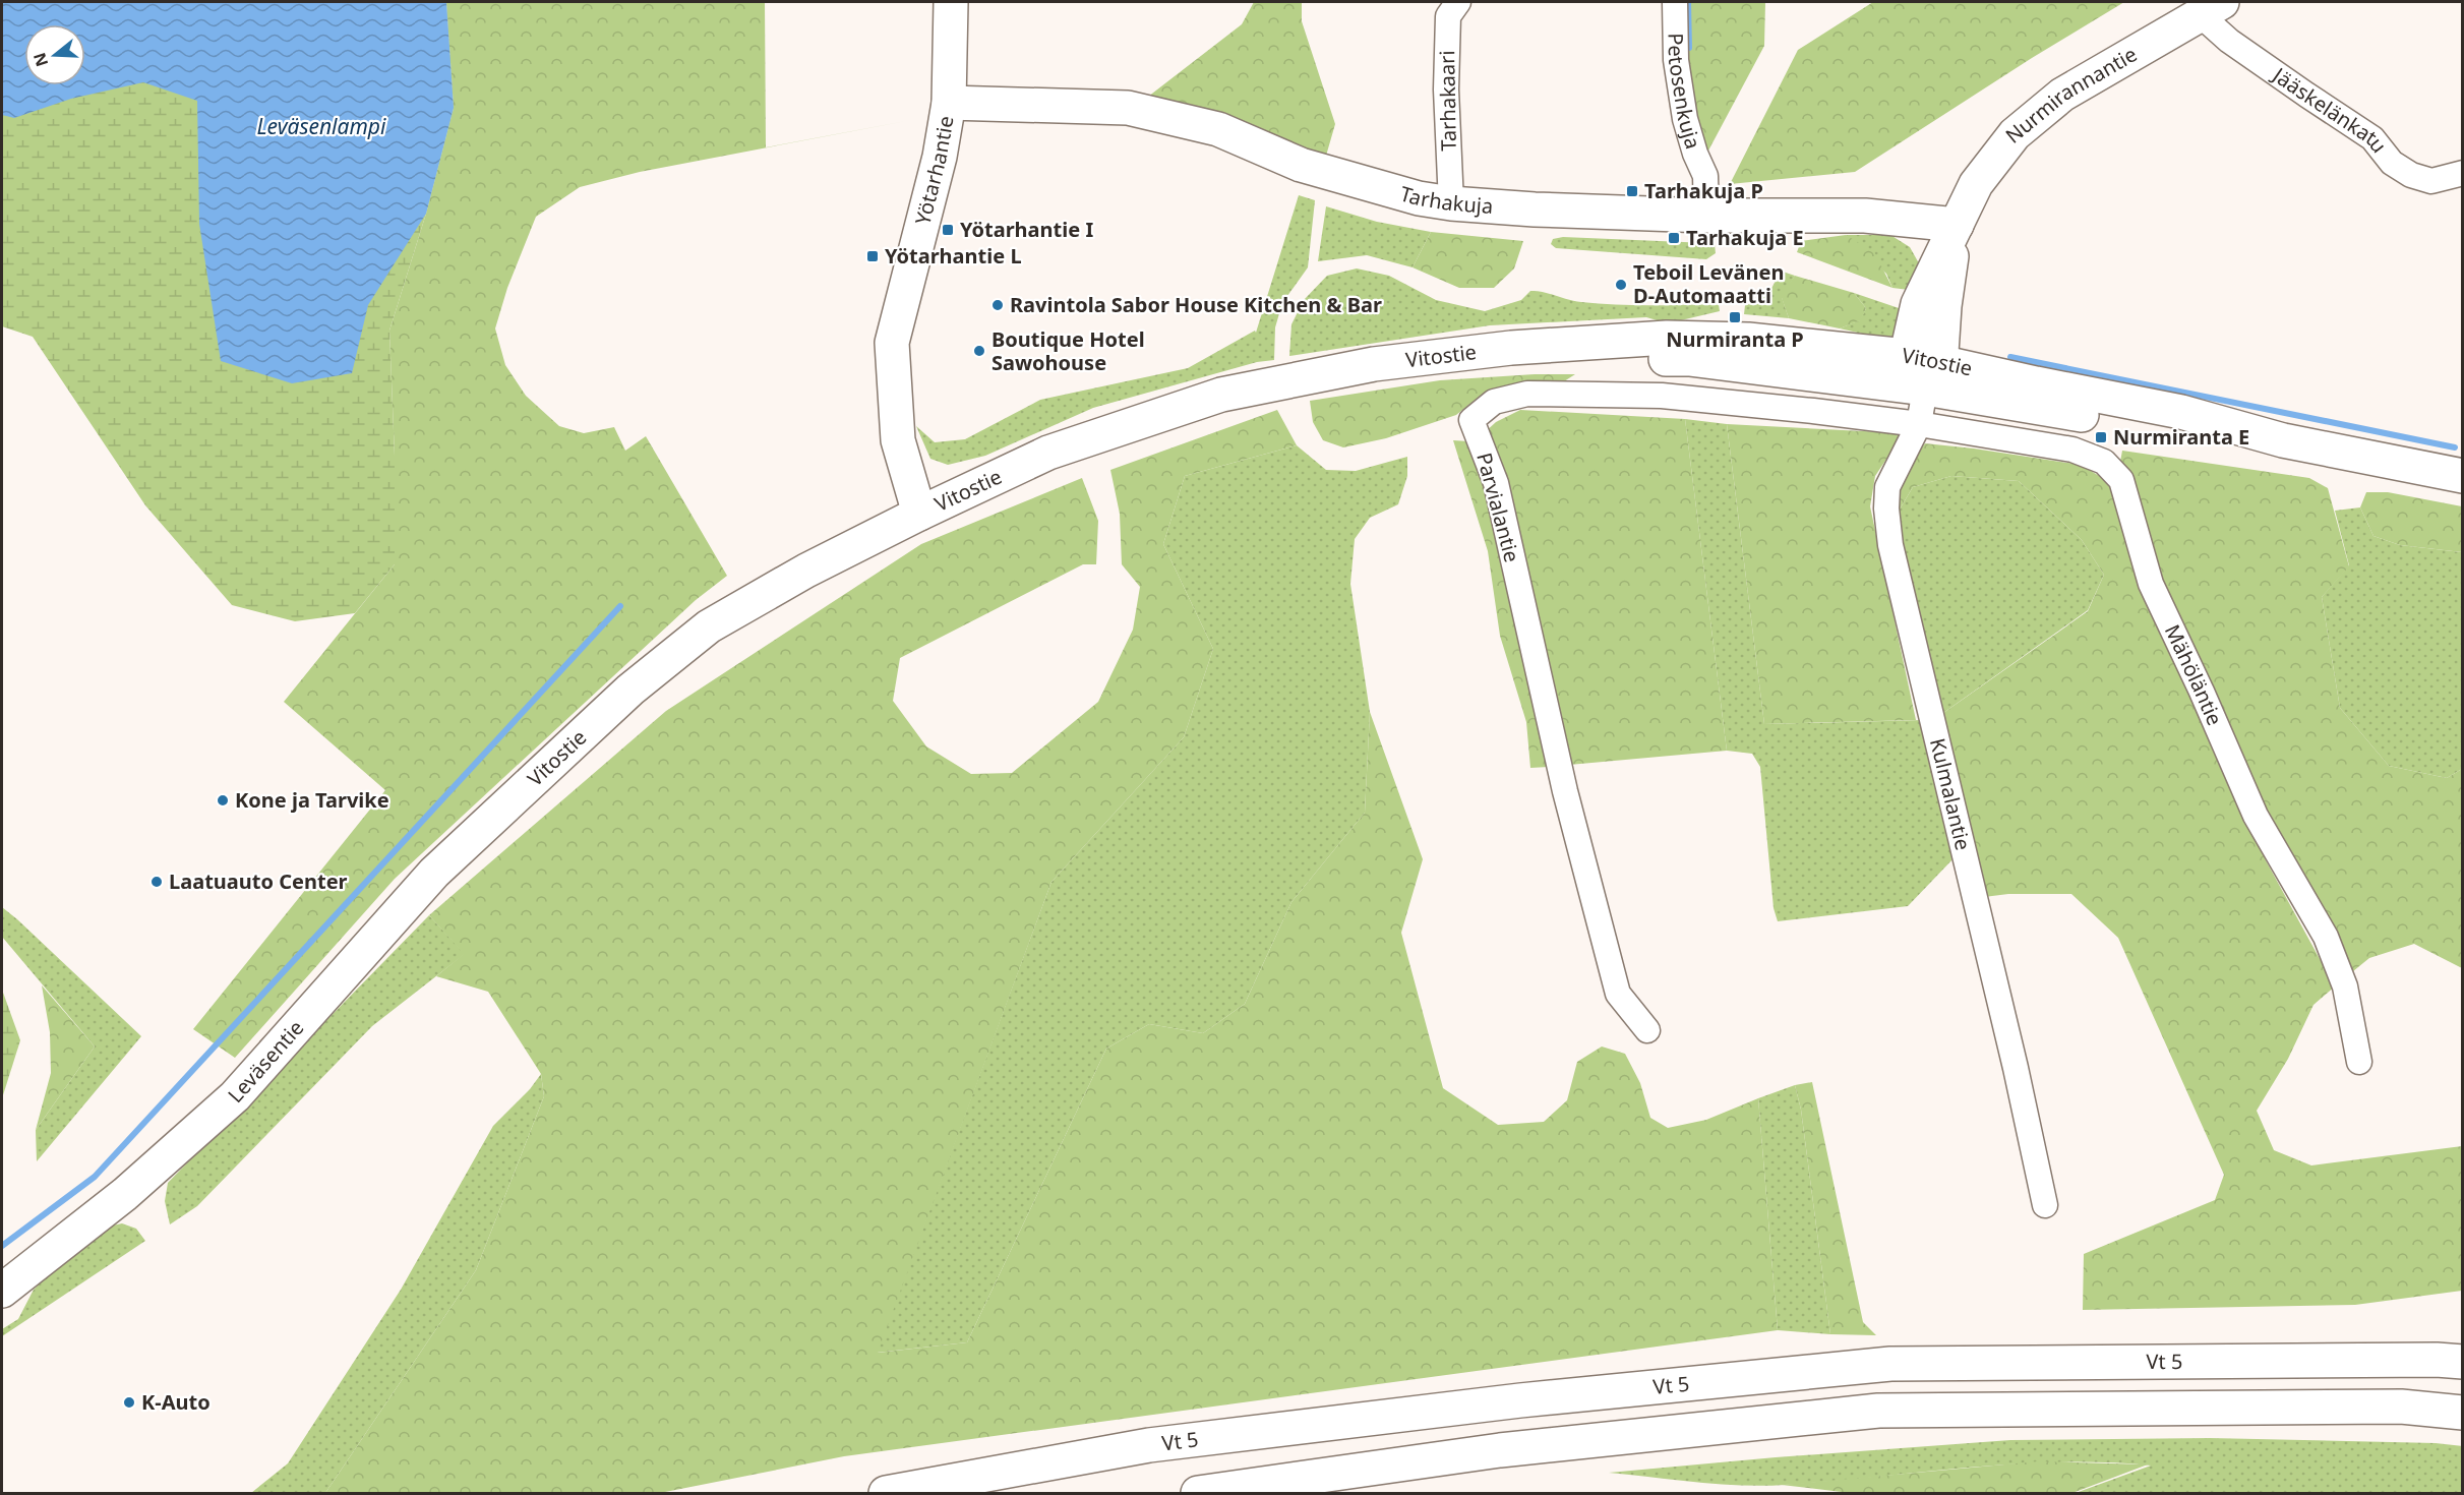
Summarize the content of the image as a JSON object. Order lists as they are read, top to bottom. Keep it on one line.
{"streets":{"main road":["Nurmirannantie","Yötarhantie","Tarhakuja","Vitostie","Leväsentie","Vt 5"],"street":["Petosenkuja","Tarhakaari","Jääskelänkatu","Parvialantie","Mähöläntie","Kulmalantie"]},"crossings":[["Petosenkuja","Tarhakuja"],["Nurmirannantie","Jääskelänkatu"],["Nurmirannantie","Tarhakuja"],["Nurmirannantie","Vitostie"],["Nurmirannantie","Kulmalantie"],["Tarhakaari","Tarhakuja"],["Yötarhantie","Tarhakuja"],["Yötarhantie","Vitostie"],["Vitostie","Kulmalantie"],["Vitostie","Leväsentie"],["Parvialantie","Mähöläntie"],["Parvialantie","Kulmalantie"],["Mähöläntie","Kulmalantie"]],"water":["Leväsenlampi"],"places":{"transit":["Tarhakuja P","Yötarhantie I","Tarhakuja E","Yötarhantie L","Nurmiranta P","Nurmiranta E"],"other":["Teboil Levänen D-Automaatti","Ravintola Sabor House Kitchen & Bar","Boutique Hotel Sawohouse","Kone ja Tarvike","Laatuauto Center","K-Auto"]},"north":"left"}
